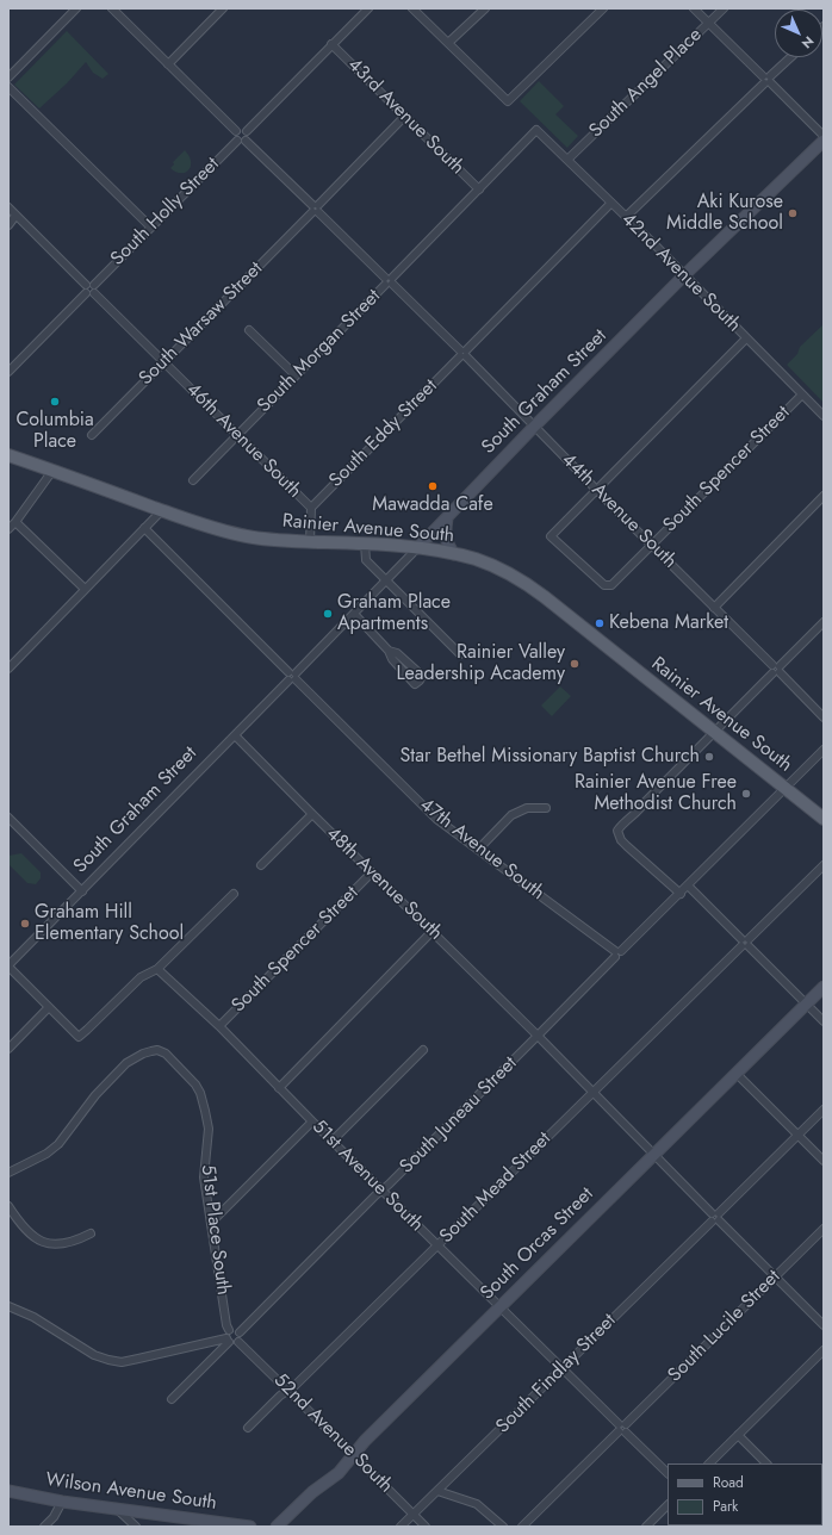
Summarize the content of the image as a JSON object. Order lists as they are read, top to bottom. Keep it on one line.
{"streets":{"main road":["Rainier Avenue South"],"street":["South Angel Place","43rd Avenue South","South Holly Street","42nd Avenue South","South Warsaw Street","South Morgan Street","South Graham Street","South Eddy Street","46th Avenue South","South Spencer Street","44th Avenue South","47th Avenue South","48th Avenue South","South Juneau Street","51st Avenue South","South Mead Street","51st Place South","South Orcas Street","South Lucile Street","South Findlay Street","52nd Avenue South","Wilson Avenue South"]},"crossings":[["South Angel Place","42nd Avenue South"],["43rd Avenue South","South Warsaw Street"],["43rd Avenue South","South Morgan Street"],["South Holly Street","44th Avenue South"],["42nd Avenue South","South Morgan Street"],["42nd Avenue South","South Graham Street"],["42nd Avenue South","South Eddy Street"],["42nd Avenue South","South Spencer Street"],["South Warsaw Street","46th Avenue South"],["South Warsaw Street","44th Avenue South"],["South Morgan Street","46th Avenue South"],["South Morgan Street","44th Avenue South"],["South Graham Street","44th Avenue South"],["South Graham Street","Rainier Avenue South"],["South Graham Street","47th Avenue South"],["South Graham Street","48th Avenue South"],["South Eddy Street","46th Avenue South"],["South Eddy Street","44th Avenue South"],["South Spencer Street","44th Avenue South"],["South Spencer Street","48th Avenue South"],["South Spencer Street","51st Avenue South"],["Rainier Avenue South","South Juneau Street"],["47th Avenue South","South Juneau Street"],["48th Avenue South","South Juneau Street"],["48th Avenue South","South Mead Street"],["48th Avenue South","South Orcas Street"],["48th Avenue South","South Lucile Street"],["48th Avenue South","South Findlay Street"],["South Juneau Street","51st Avenue South"],["51st Avenue South","South Mead Street"],["51st Avenue South","South Orcas Street"],["51st Avenue South","South Lucile Street"],["51st Avenue South","South Findlay Street"],["South Mead Street","52nd Avenue South"],["South Orcas Street","52nd Avenue South"],["South Findlay Street","52nd Avenue South"]],"places":["Aki Kurose Middle School","Columbia Place","Mawadda Cafe","Graham Place Apartments","Kebena Market","Rainier Valley Leadership Academy","Star Bethel Missionary Baptist Church","Rainier Avenue Free Methodist Church","Graham Hill Elementary School"],"legend":["Road","Park"],"north":"bottom right"}
